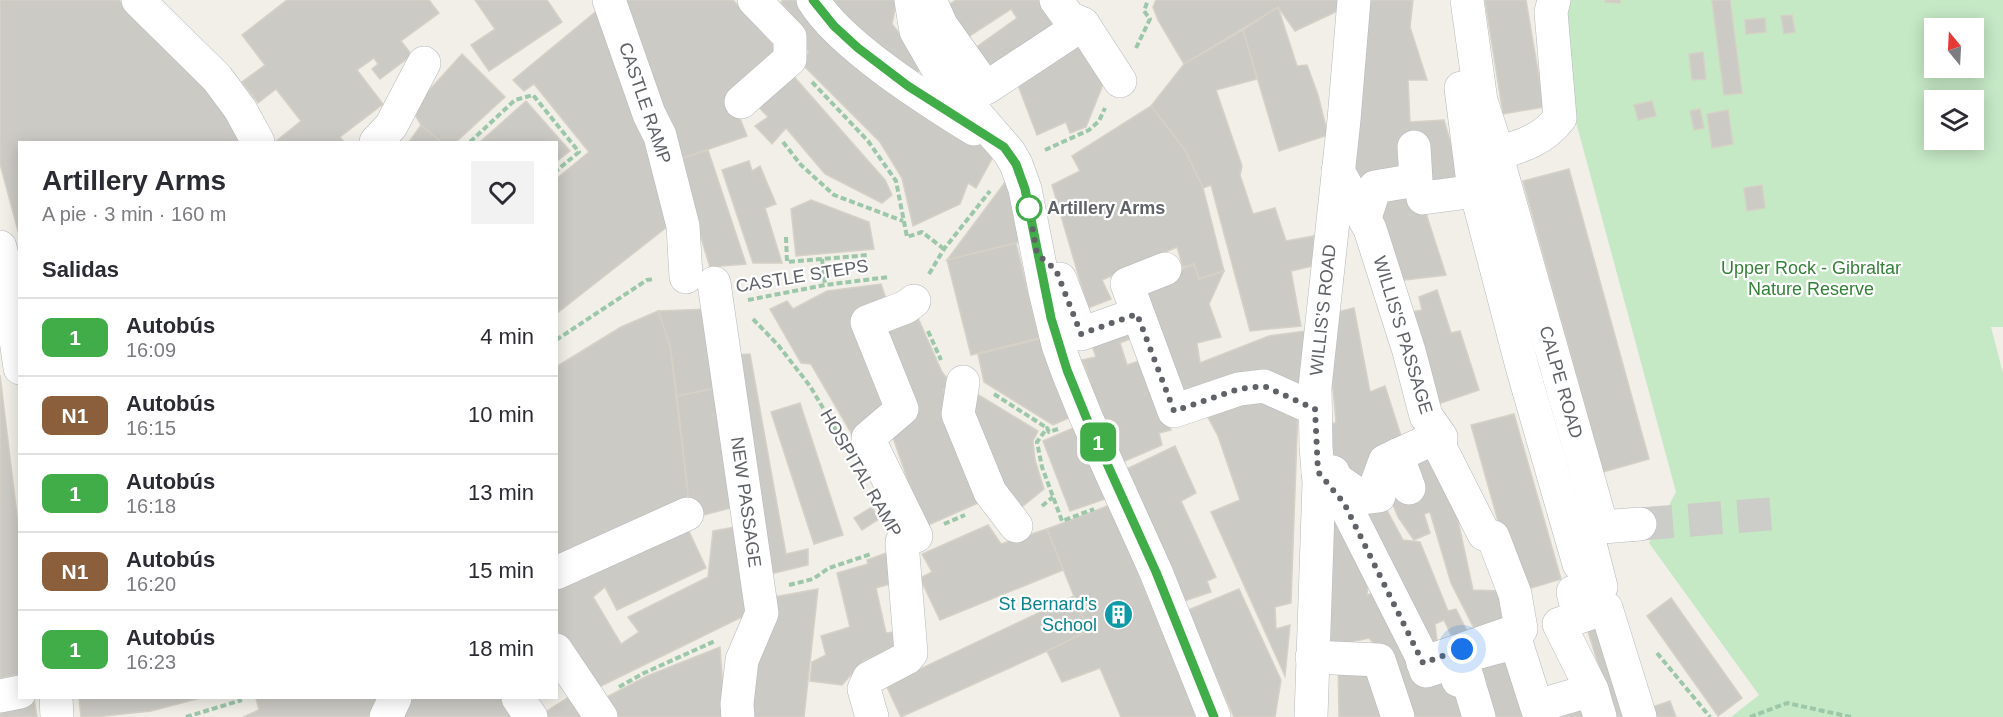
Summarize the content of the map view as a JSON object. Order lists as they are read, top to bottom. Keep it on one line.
{"streets":{"street":["CASTLE RAMP","WILLIS’S ROAD","WILLIS'S PASSAGE","CALPE ROAD","HOSPITAL RAMP","NEW PASSAGE"],"path":["CASTLE STEPS"]},"crossings":[["CASTLE RAMP","CASTLE STEPS"],["CASTLE RAMP","HOSPITAL RAMP"],["CASTLE RAMP","NEW PASSAGE"],["CASTLE STEPS","HOSPITAL RAMP"],["CASTLE STEPS","NEW PASSAGE"],["WILLIS’S ROAD","WILLIS'S PASSAGE"],["HOSPITAL RAMP","NEW PASSAGE"]],"parks":["Upper Rock - Gibraltar Nature Reserve"],"places":{"other":["Artillery Arms"],"building":["St Bernard's School"]},"lines":["bus line 1"],"north":"top","page":{"on_map":"1","heading":[["Artillery Arms","A pie · 3 min · 160 m"],"Salidas"],"list":[{"mark":"1","name":"Autobús","note":"16:09","value":"4 min"},{"mark":"N1","name":"Autobús","note":"16:15","value":"10 min"},{"mark":"1","name":"Autobús","note":"16:18","value":"13 min"},{"mark":"N1","name":"Autobús","note":"16:20","value":"15 min"},{"mark":"1","name":"Autobús","note":"16:23","value":"18 min"}]}}
